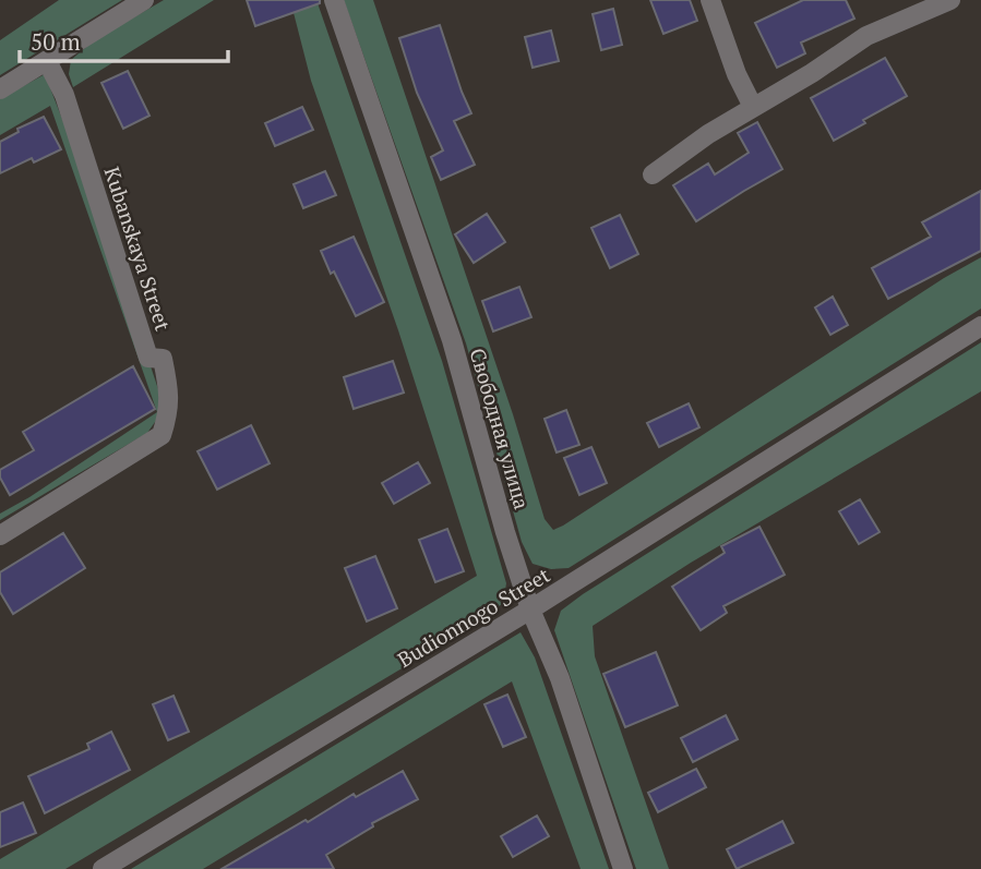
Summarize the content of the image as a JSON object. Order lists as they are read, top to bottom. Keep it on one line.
{"streets":{"street":["Kubanskaya Street","Свободная улица","Budionnogo Street"]},"crossings":[["Свободная улица","Budionnogo Street"]],"scale_bar":"50 m"}
